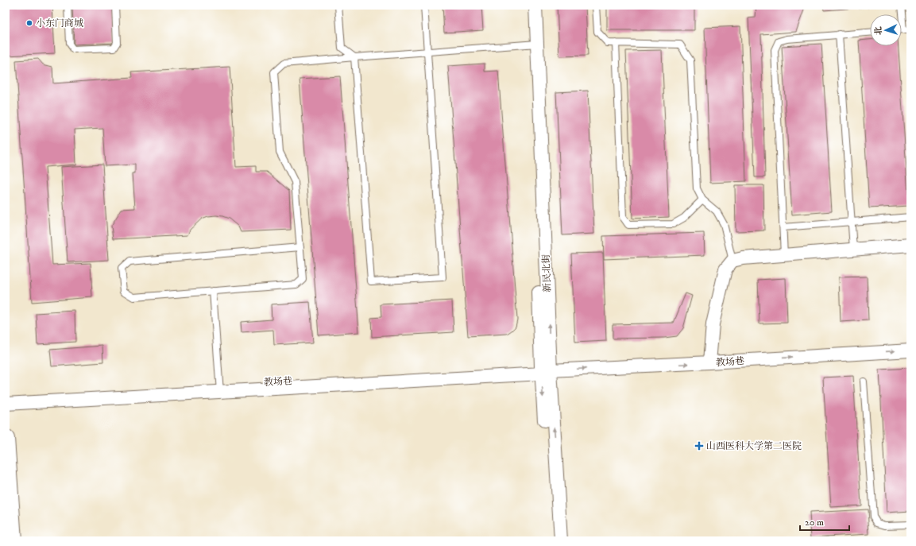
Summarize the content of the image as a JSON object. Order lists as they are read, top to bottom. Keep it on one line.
{"streets":{"street":["新民北街","教场巷"]},"crossings":[["新民北街","教场巷"]],"places":{"other":["小东门商城"],"health":["山西医科大学第二医院"]},"scale_bar":"20 m","north":"left"}
